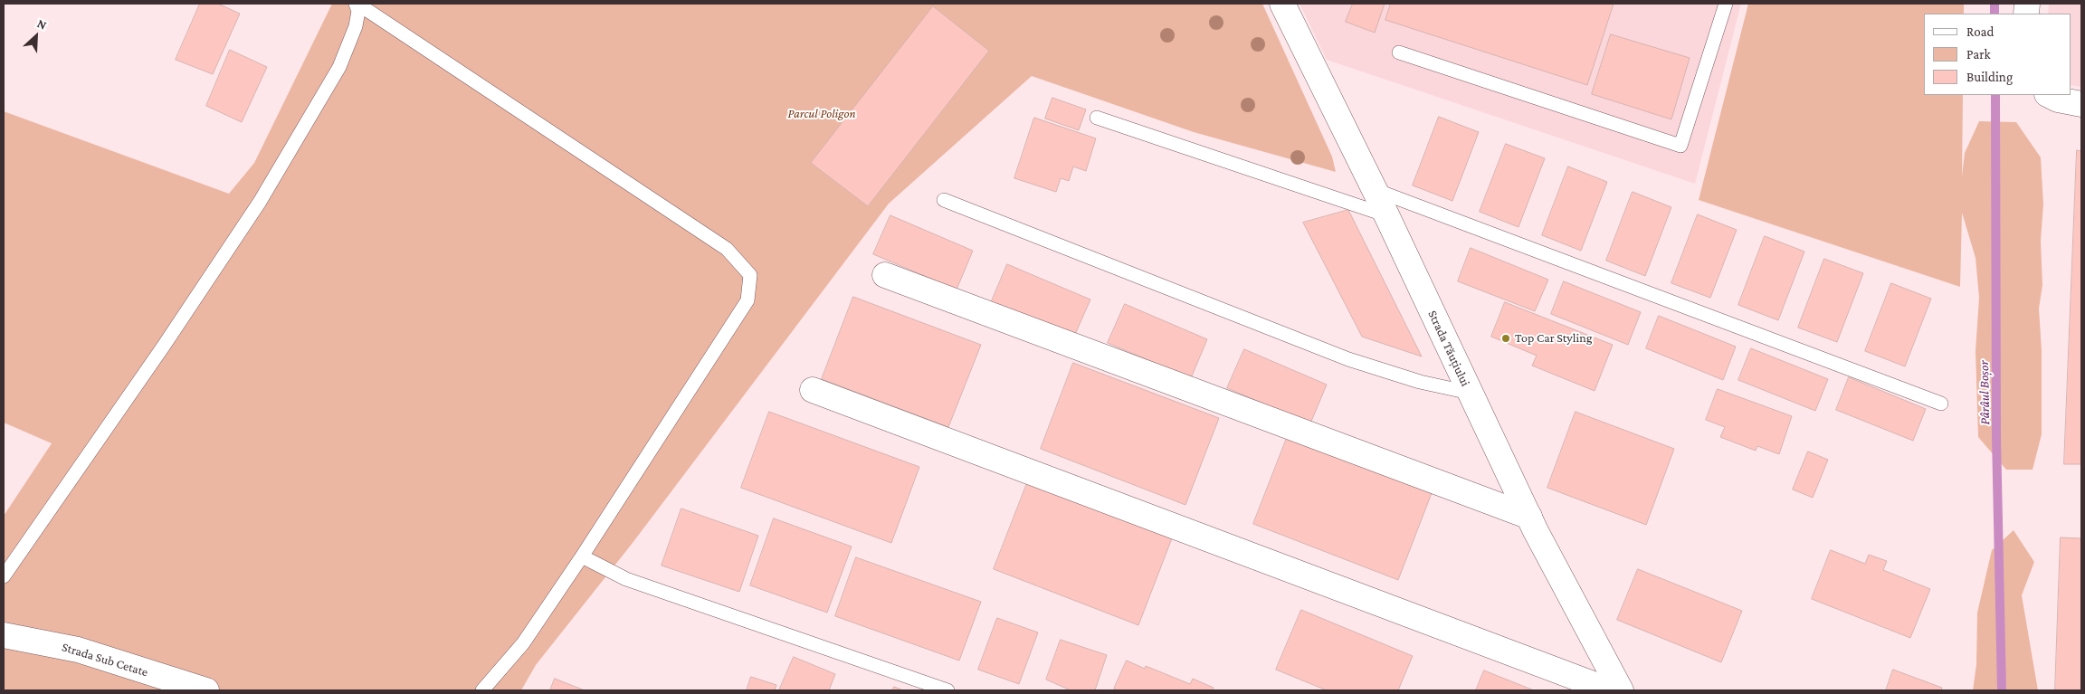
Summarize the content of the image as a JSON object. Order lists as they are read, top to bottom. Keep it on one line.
{"streets":{"street":["Strada Tăuțiului","Strada Sub Cetate"]},"water":["Pârâul Boșor"],"parks":["Parcul Poligon"],"places":["Top Car Styling"],"legend":["Road","Park","Building"],"north":"top right"}
